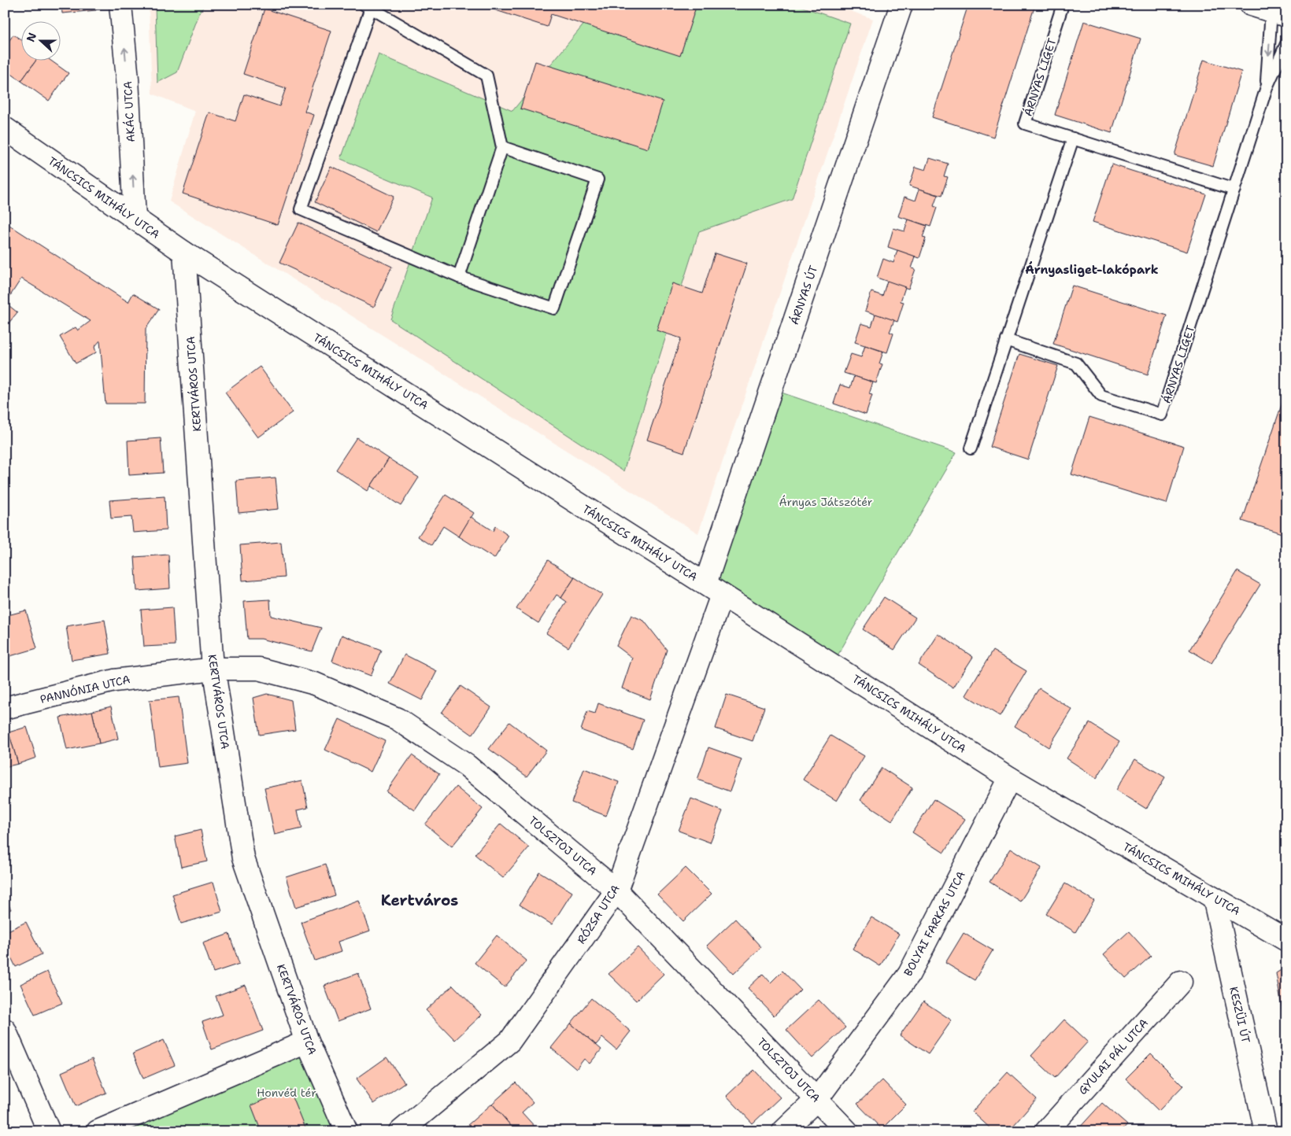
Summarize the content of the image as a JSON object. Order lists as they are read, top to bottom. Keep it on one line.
{"streets":{"street":["AKÁC UTCA","TÁNCSICS MIHÁLY UTCA","ÁRNYAS ÚT","KERTVÁROS UTCA","PANNÓNIA UTCA","TOLSZTOJ UTCA","RÓZSA UTCA","BOLYAI FARKAS UTCA","KESZÜI ÚT","GYULAI PÁL UTCA"],"lane":["ÁRNYAS LIGET"]},"crossings":[["AKÁC UTCA","TÁNCSICS MIHÁLY UTCA"],["TÁNCSICS MIHÁLY UTCA","ÁRNYAS ÚT"],["TÁNCSICS MIHÁLY UTCA","KERTVÁROS UTCA"],["TÁNCSICS MIHÁLY UTCA","RÓZSA UTCA"],["TÁNCSICS MIHÁLY UTCA","BOLYAI FARKAS UTCA"],["TÁNCSICS MIHÁLY UTCA","KESZÜI ÚT"],["ÁRNYAS ÚT","RÓZSA UTCA"],["KERTVÁROS UTCA","PANNÓNIA UTCA"],["KERTVÁROS UTCA","TOLSZTOJ UTCA"],["PANNÓNIA UTCA","TOLSZTOJ UTCA"],["TOLSZTOJ UTCA","RÓZSA UTCA"],["TOLSZTOJ UTCA","BOLYAI FARKAS UTCA"]],"one_way":["AKÁC UTCA"],"districts":["Árnyasliget-lakópark","Kertváros"],"parks":["Árnyas Játszótér","Honvéd tér"],"north":"left"}
